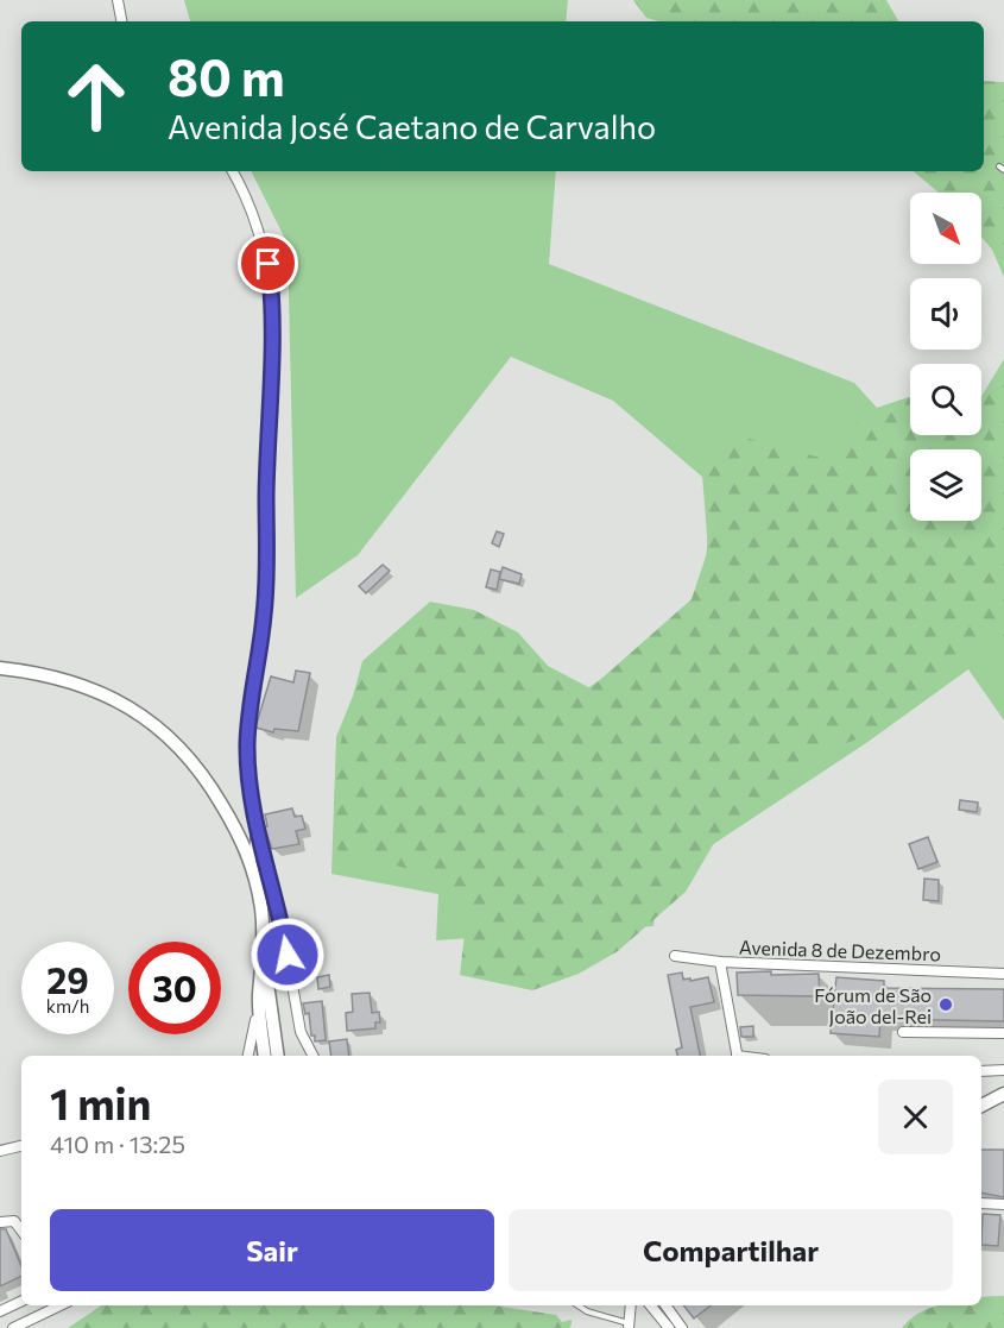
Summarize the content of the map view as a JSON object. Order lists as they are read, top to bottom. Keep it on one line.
{"streets":{"street":["Avenida 8 de Dezembro"]},"places":["Fórum de São João del-Rei"],"north":"bottom right","page":{"turn":["80 m","Avenida José Caetano de Carvalho"],"speed":"29 km/h","limit":"30","heading":["1 min","410 m · 13:25"],"buttons":["Sair","Compartilhar"]}}
